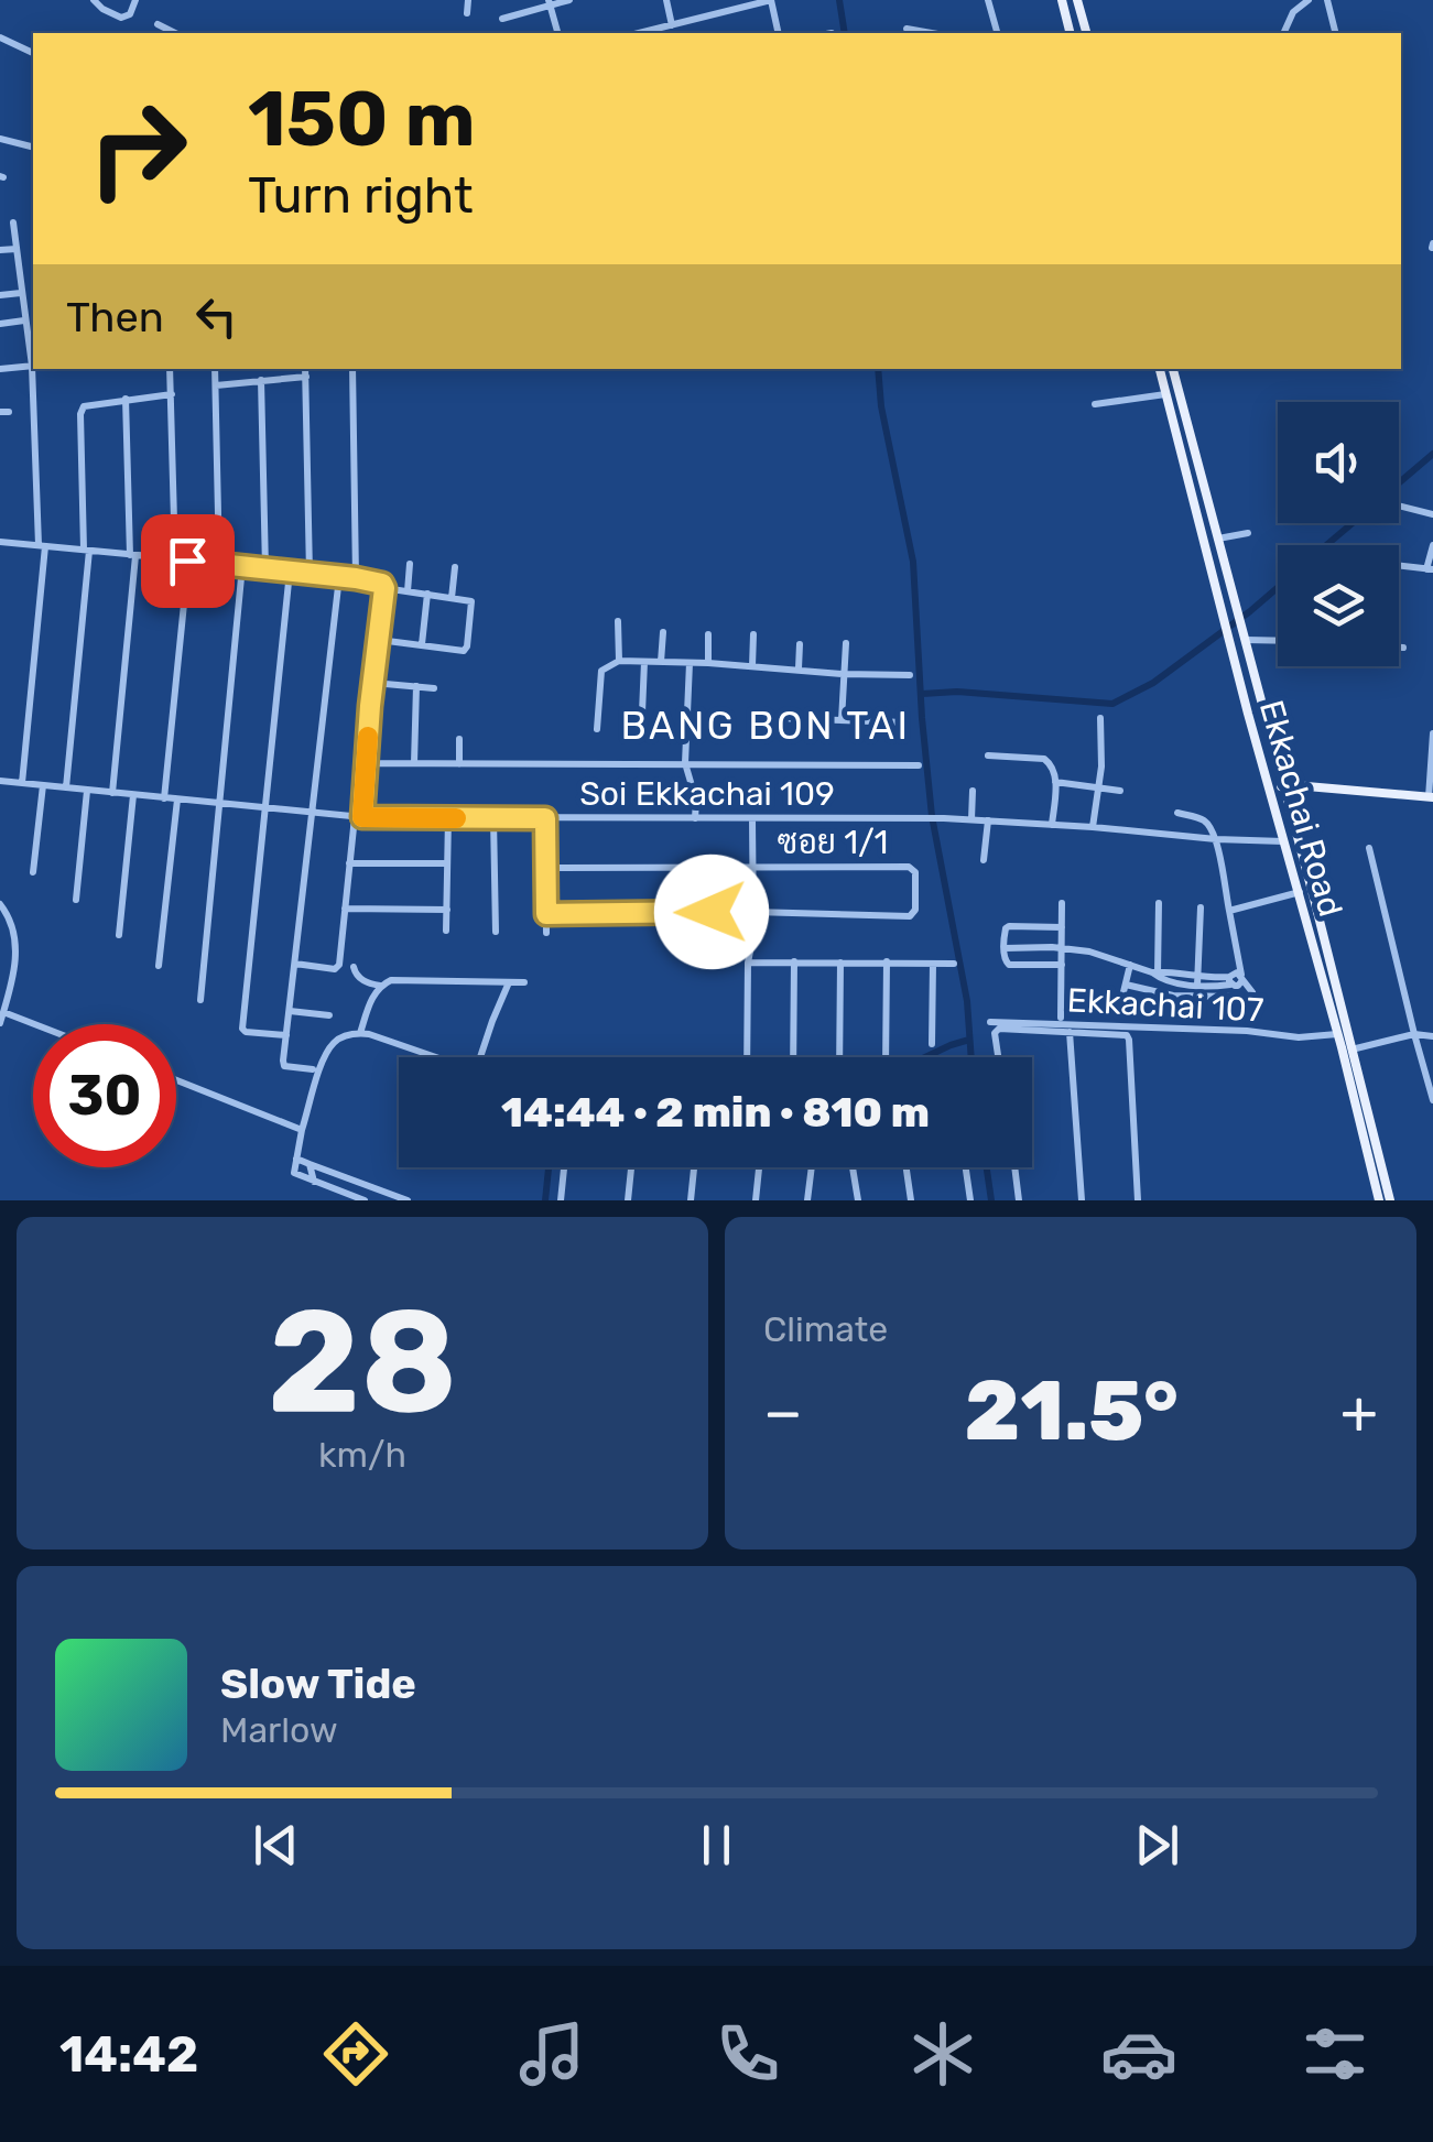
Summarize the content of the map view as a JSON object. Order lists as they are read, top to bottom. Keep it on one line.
{"streets":{"main road":["Ekkachai Road"],"street":["Soi Ekkachai 109","ซอย 1/1","Ekkachai 107"]},"crossings":[["Soi Ekkachai 109","Ekkachai Road"],["Ekkachai Road","Ekkachai 107"]],"districts":["BANG BON TAI"],"page":{"turn":["150 m","Turn right"],"then":"Then","limit":"30","trip":"14:44 · 2 min · 810 m","tile":[["28","km/h"],"Climate"],"heat":["−","21.5°","+"],"song":["Slow Tide","Marlow"],"tabs":"14:42"}}
